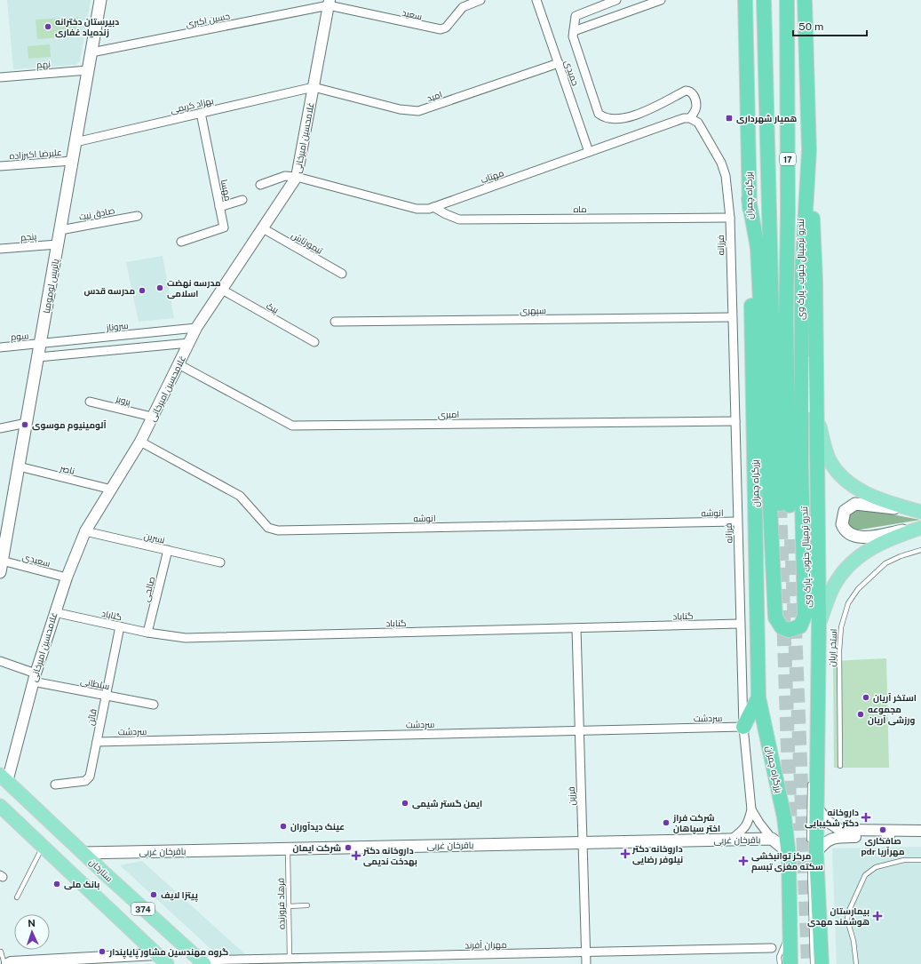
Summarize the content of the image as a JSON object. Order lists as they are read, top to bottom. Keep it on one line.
{"streets":{"highway":["17","بزرگراه چمران"],"main road":["پاتریس لومومبا","باقرخان غربی","ستارخان","374"],"street":["سعید","حسین اکبری","نهم","حمیدی","امید","بهزاد کریمی","غلامحسین امیرخانی","علیرضا اکبرزاده","مهتاب","مهسا","ماه","صادق نیت","پنجم","تیمورتاش","فرزانه","پیک","سپهری","سروناز","سوم","پرویز","امیری","ناصر","انوشه","نسرین","سعیدی","صالحی","گناباد","سلطانی","قائن","سردشت","فرزین","مهران آفرند"],"lane":["تندرو ترمینال جنوب ـ پارک وی","استخر اریان","فرهاد فروزنده"]},"crossings":[["سعید","حسین اکبری"],["سعید","غلامحسین امیرخانی"],["حسین اکبری","غلامحسین امیرخانی"],["حسین اکبری","پاتریس لومومبا"],["نهم","پاتریس لومومبا"],["حمیدی","امید"],["حمیدی","مهتاب"],["امید","بهزاد کریمی"],["امید","غلامحسین امیرخانی"],["بهزاد کریمی","غلامحسین امیرخانی"],["بهزاد کریمی","مهسا"],["بهزاد کریمی","پاتریس لومومبا"],["غلامحسین امیرخانی","مهتاب"],["غلامحسین امیرخانی","تیمورتاش"],["غلامحسین امیرخانی","پیک"],["غلامحسین امیرخانی","سروناز"],["غلامحسین امیرخانی","پرویز"],["غلامحسین امیرخانی","امیری"],["غلامحسین امیرخانی","ناصر"],["غلامحسین امیرخانی","انوشه"],["غلامحسین امیرخانی","نسرین"],["غلامحسین امیرخانی","سعیدی"],["غلامحسین امیرخانی","گناباد"],["غلامحسین امیرخانی","سلطانی"],["غلامحسین امیرخانی","ستارخان"],["علیرضا اکبرزاده","پاتریس لومومبا"],["مهتاب","ماه"],["بزرگراه چمران","باقرخان غربی"],["ماه","فرزانه"],["صادق نیت","پاتریس لومومبا"],["پنجم","پاتریس لومومبا"],["فرزانه","سپهری"],["فرزانه","امیری"],["فرزانه","انوشه"],["فرزانه","گناباد"],["فرزانه","سردشت"],["فرزانه","باقرخان غربی"],["پاتریس لومومبا","سروناز"],["پاتریس لومومبا","سوم"],["پاتریس لومومبا","ناصر"],["پاتریس لومومبا","سعیدی"],["سروناز","سوم"],["نسرین","صالحی"],["صالحی","گناباد"],["گناباد","قائن"],["گناباد","فرزین"],["سلطانی","قائن"],["قائن","سردشت"],["سردشت","فرزین"],["فرزین","باقرخان غربی"],["فرزین","مهران آفرند"],["باقرخان غربی","ستارخان"],["باقرخان غربی","فرهاد فروزنده"],["ستارخان","مهران آفرند"],["فرهاد فروزنده","مهران آفرند"]],"places":{"other":["دبیرستان دخترانه زنده‌یاد غفاری","مدرسه نهضت اسلامی","مدرسه قدس","آلومینیوم موسوی","استخر آریان","مجموعه ورزشی آریان","ایمن گستر شیمی","شرکت فراز اختر سپاهان","عینک دیدآوران","صافکاری pdr مهرآریا","شرکت ایمان","بانک ملی","پیتزا لایف","گروه مهندسین مشاور پایاپندار"],"transit":["همیار شهرداری"],"health":["داروخانه دکتر شکیبایی","داروخانه دکتر نیلوفر رضایی","داروخانه دکتر بهدخت ندیمی","مرکز توانبخشی سکته مغزی تبسم","بیمارستان هوشمند مهدی"]},"scale_bar":"50 m","north":"top"}
